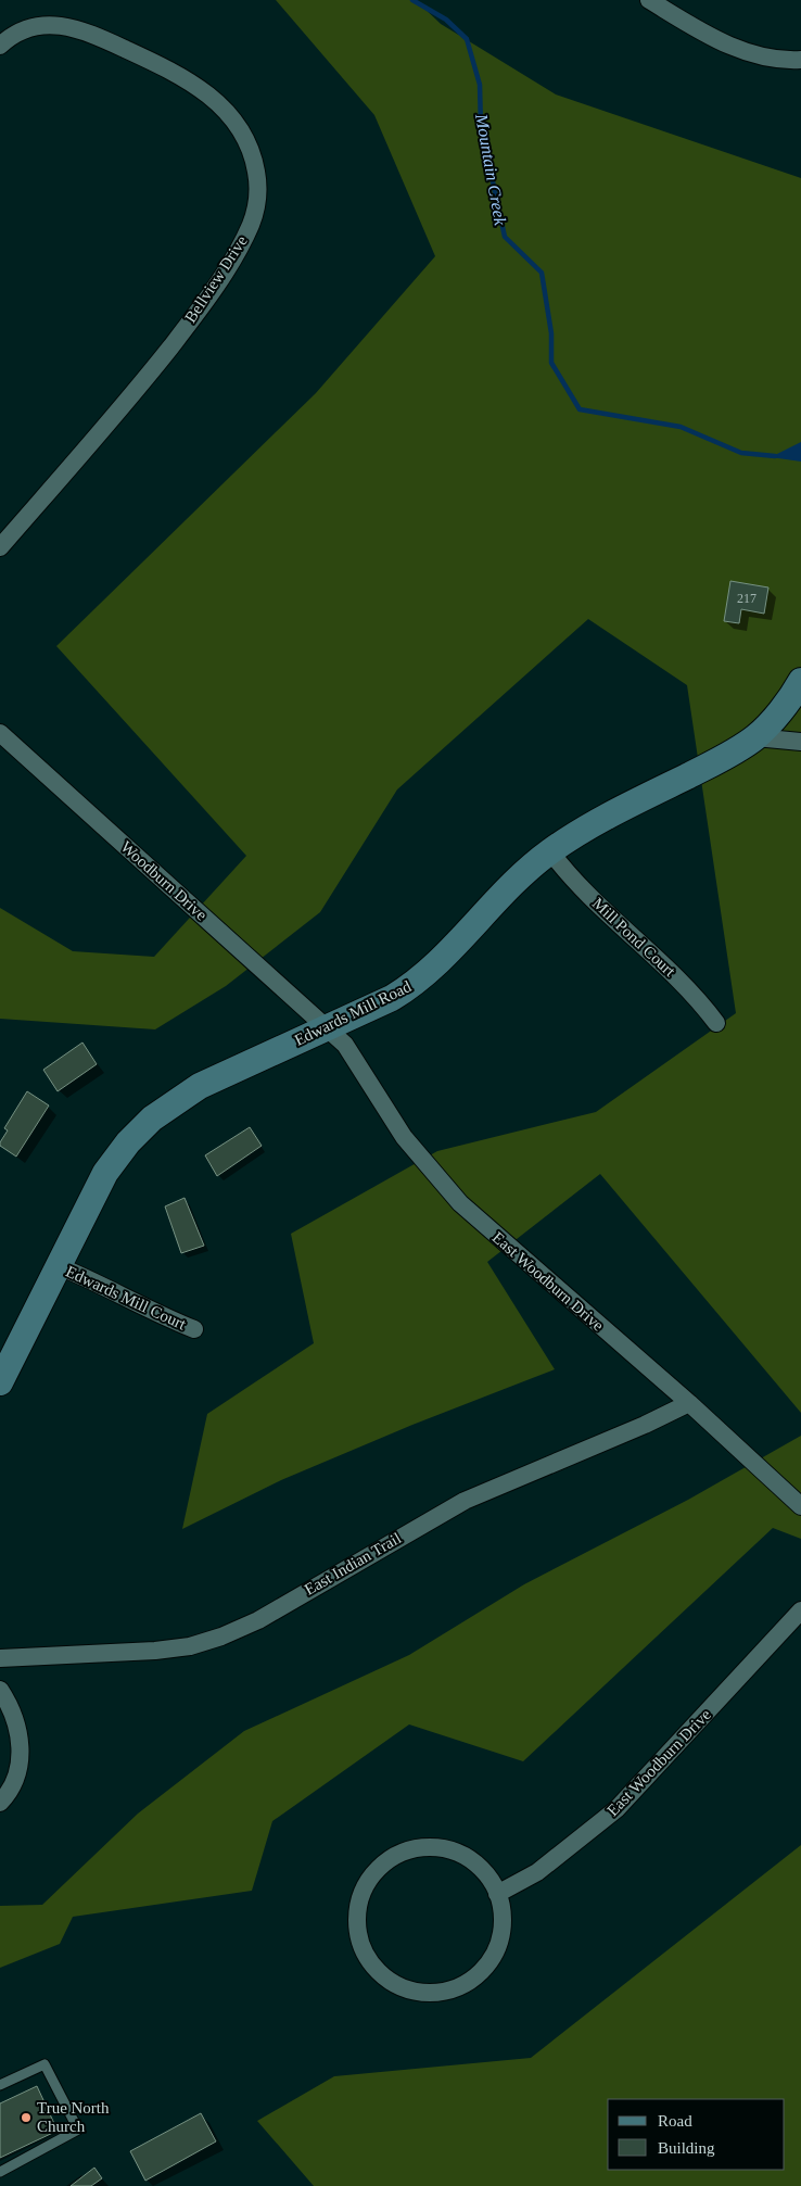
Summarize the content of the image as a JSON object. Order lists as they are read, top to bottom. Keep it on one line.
{"streets":{"street":["Bellview Drive","Woodburn Drive","Mill Pond Court","Edwards Mill Road","East Woodburn Drive","Edwards Mill Court","East Indian Trail"]},"crossings":[["Woodburn Drive","Edwards Mill Road"],["Woodburn Drive","East Woodburn Drive"],["Mill Pond Court","Edwards Mill Road"],["Edwards Mill Road","East Woodburn Drive"],["Edwards Mill Road","Edwards Mill Court"],["East Woodburn Drive","East Indian Trail"]],"water":["Mountain Creek"],"places":["True North Church"],"house_numbers":["217"],"legend":["Road","Building"]}
